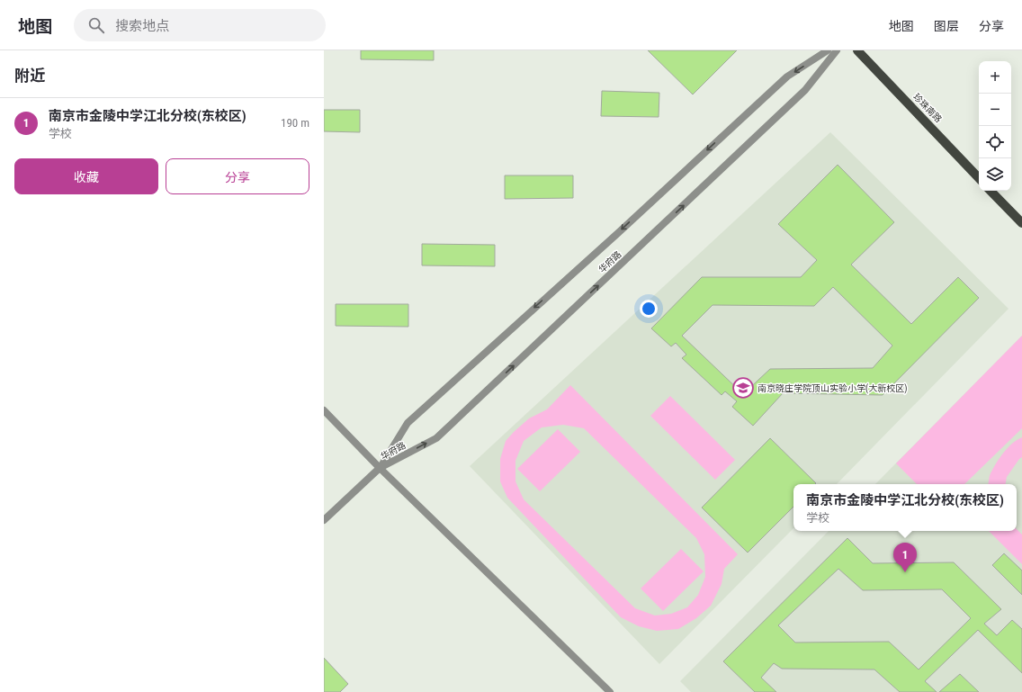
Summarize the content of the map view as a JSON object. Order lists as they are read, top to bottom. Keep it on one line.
{"streets":{"main road":["珍珠南路"],"street":["华府路"]},"places":{"school or university":["南京晓庄学院顶山实验小学(大新校区)"]},"page":{"header":"地图","search":"搜索地点","nav":["地图","图层","分享"],"heading":"附近","map_buttons":["+","−"],"list":[{"mark":"1","name":"南京市金陵中学江北分校(东校区)","note":"学校","value":"190 m"}],"buttons":["收藏","分享"],"popup":["南京市金陵中学江北分校(东校区)","学校"],"pins":"1"}}
